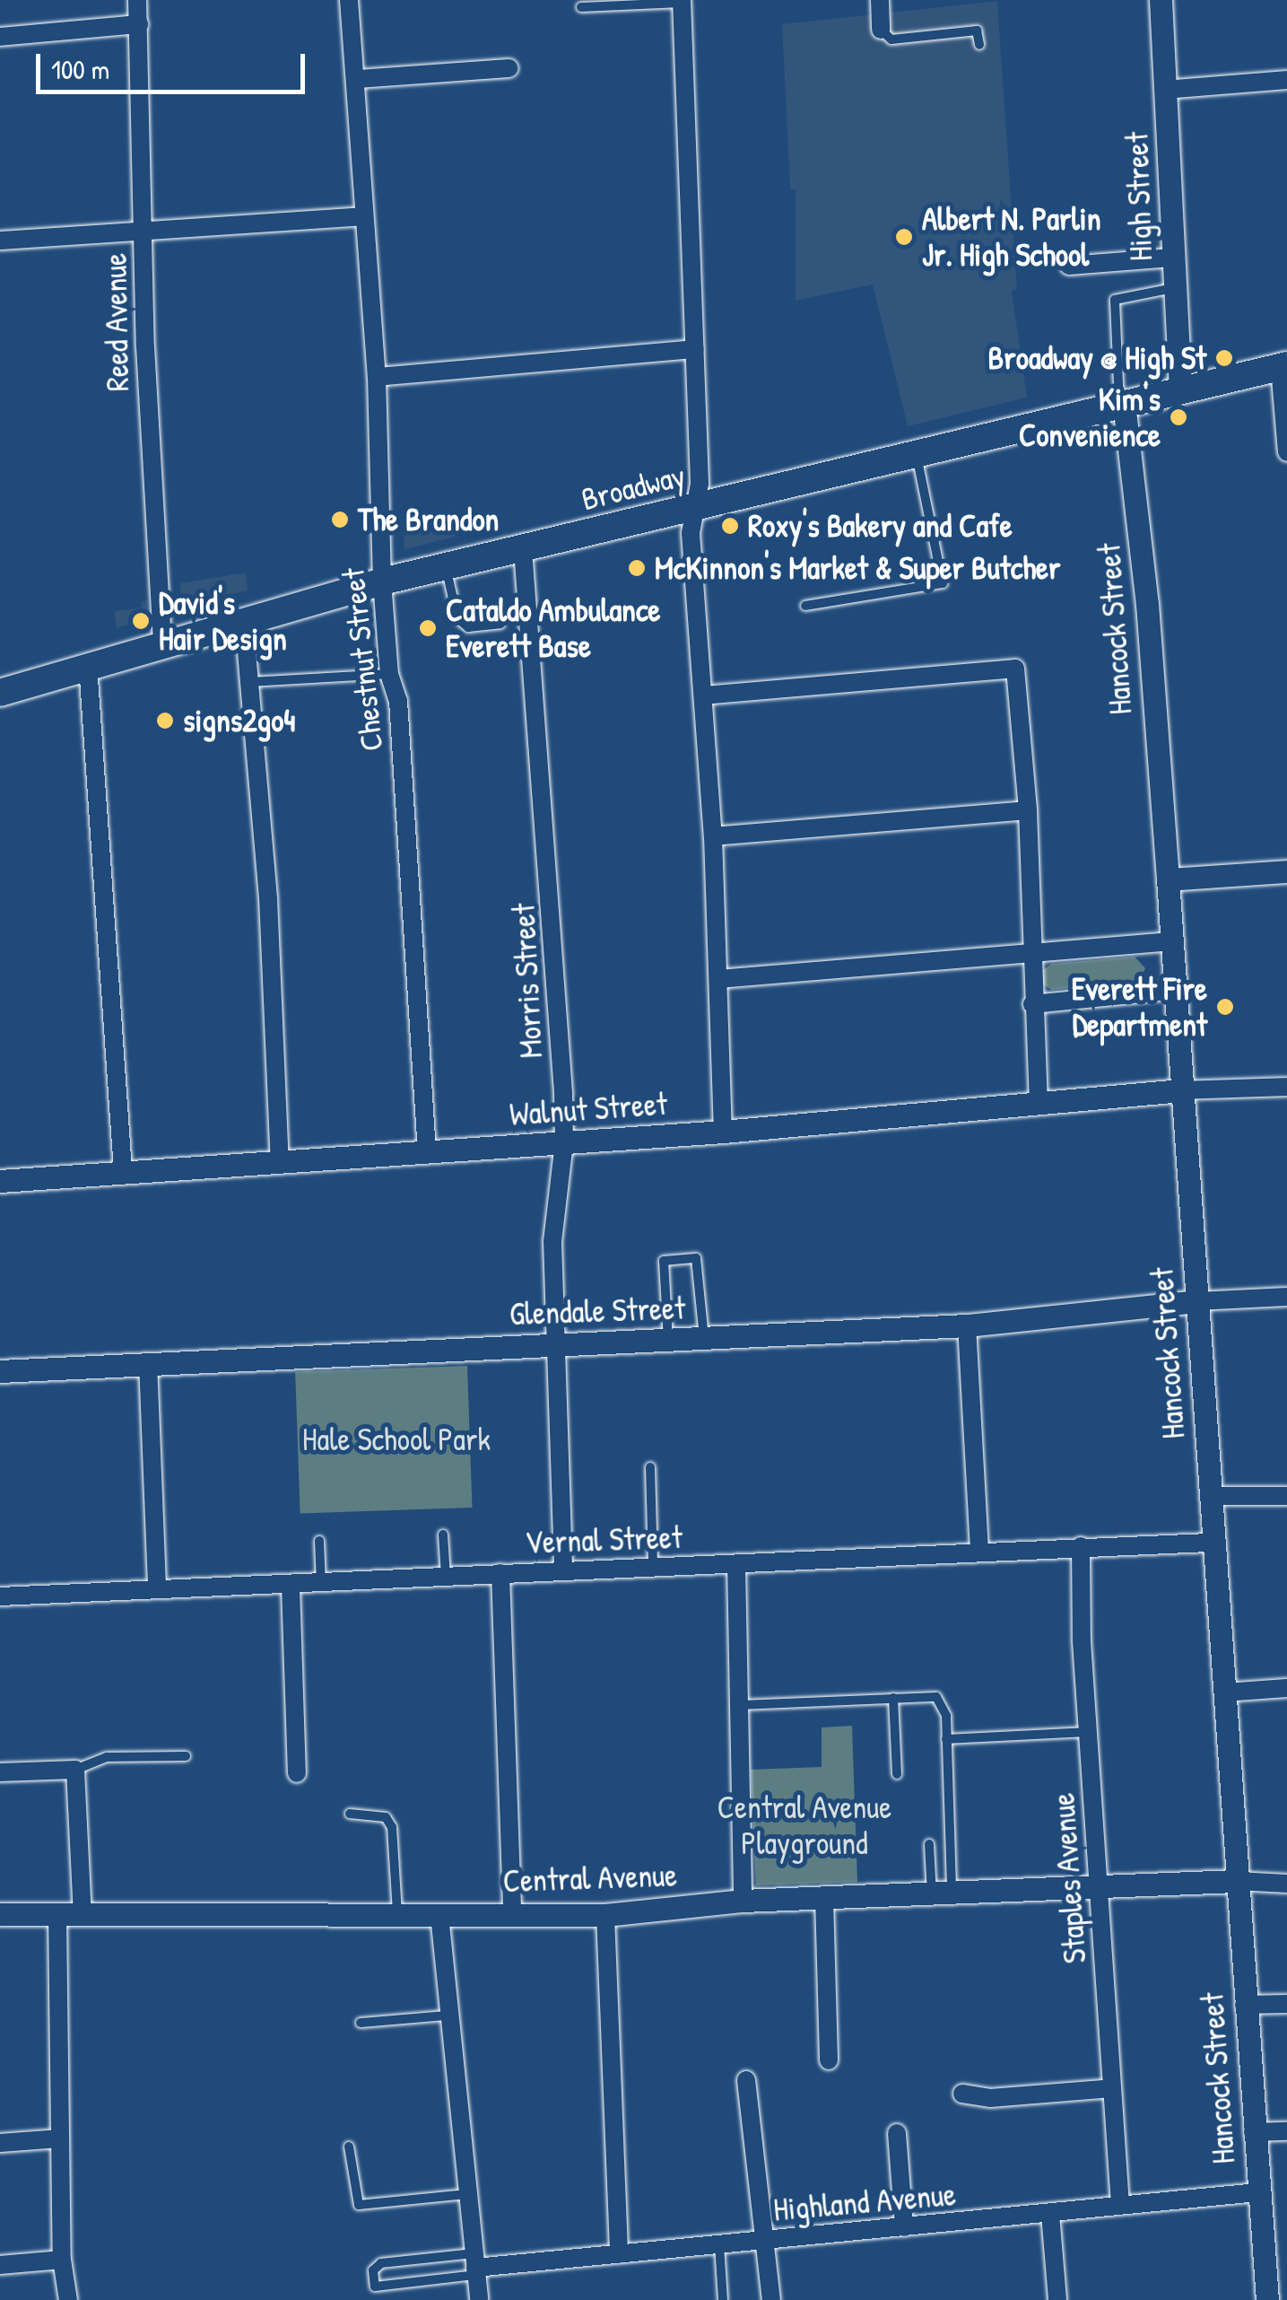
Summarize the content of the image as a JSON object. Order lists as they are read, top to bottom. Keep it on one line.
{"streets":{"main road":["Broadway"],"street":["High Street","Reed Avenue","Hancock Street","Chestnut Street","Morris Street","Walnut Street","Glendale Street","Vernal Street","Central Avenue","Staples Avenue","Highland Avenue"]},"crossings":[["High Street","Broadway"],["Reed Avenue","Broadway"],["Broadway","Hancock Street"],["Broadway","Chestnut Street"],["Broadway","Morris Street"],["Hancock Street","Walnut Street"],["Hancock Street","Glendale Street"],["Hancock Street","Vernal Street"],["Hancock Street","Central Avenue"],["Hancock Street","Highland Avenue"],["Chestnut Street","Walnut Street"],["Morris Street","Walnut Street"],["Morris Street","Glendale Street"],["Morris Street","Vernal Street"],["Vernal Street","Staples Avenue"],["Central Avenue","Staples Avenue"],["Staples Avenue","Highland Avenue"]],"parks":["Hale School Park","Central Avenue Playground"],"places":["Albert N. Parlin Jr. High School","Broadway @ High St","Kim's Convenience","The Brandon","Roxy's Bakery and Cafe","McKinnon's Market & Super Butcher","David's Hair Design","Cataldo Ambulance Everett Base","signs2go4","Everett Fire Department"],"scale_bar":"100 m"}
